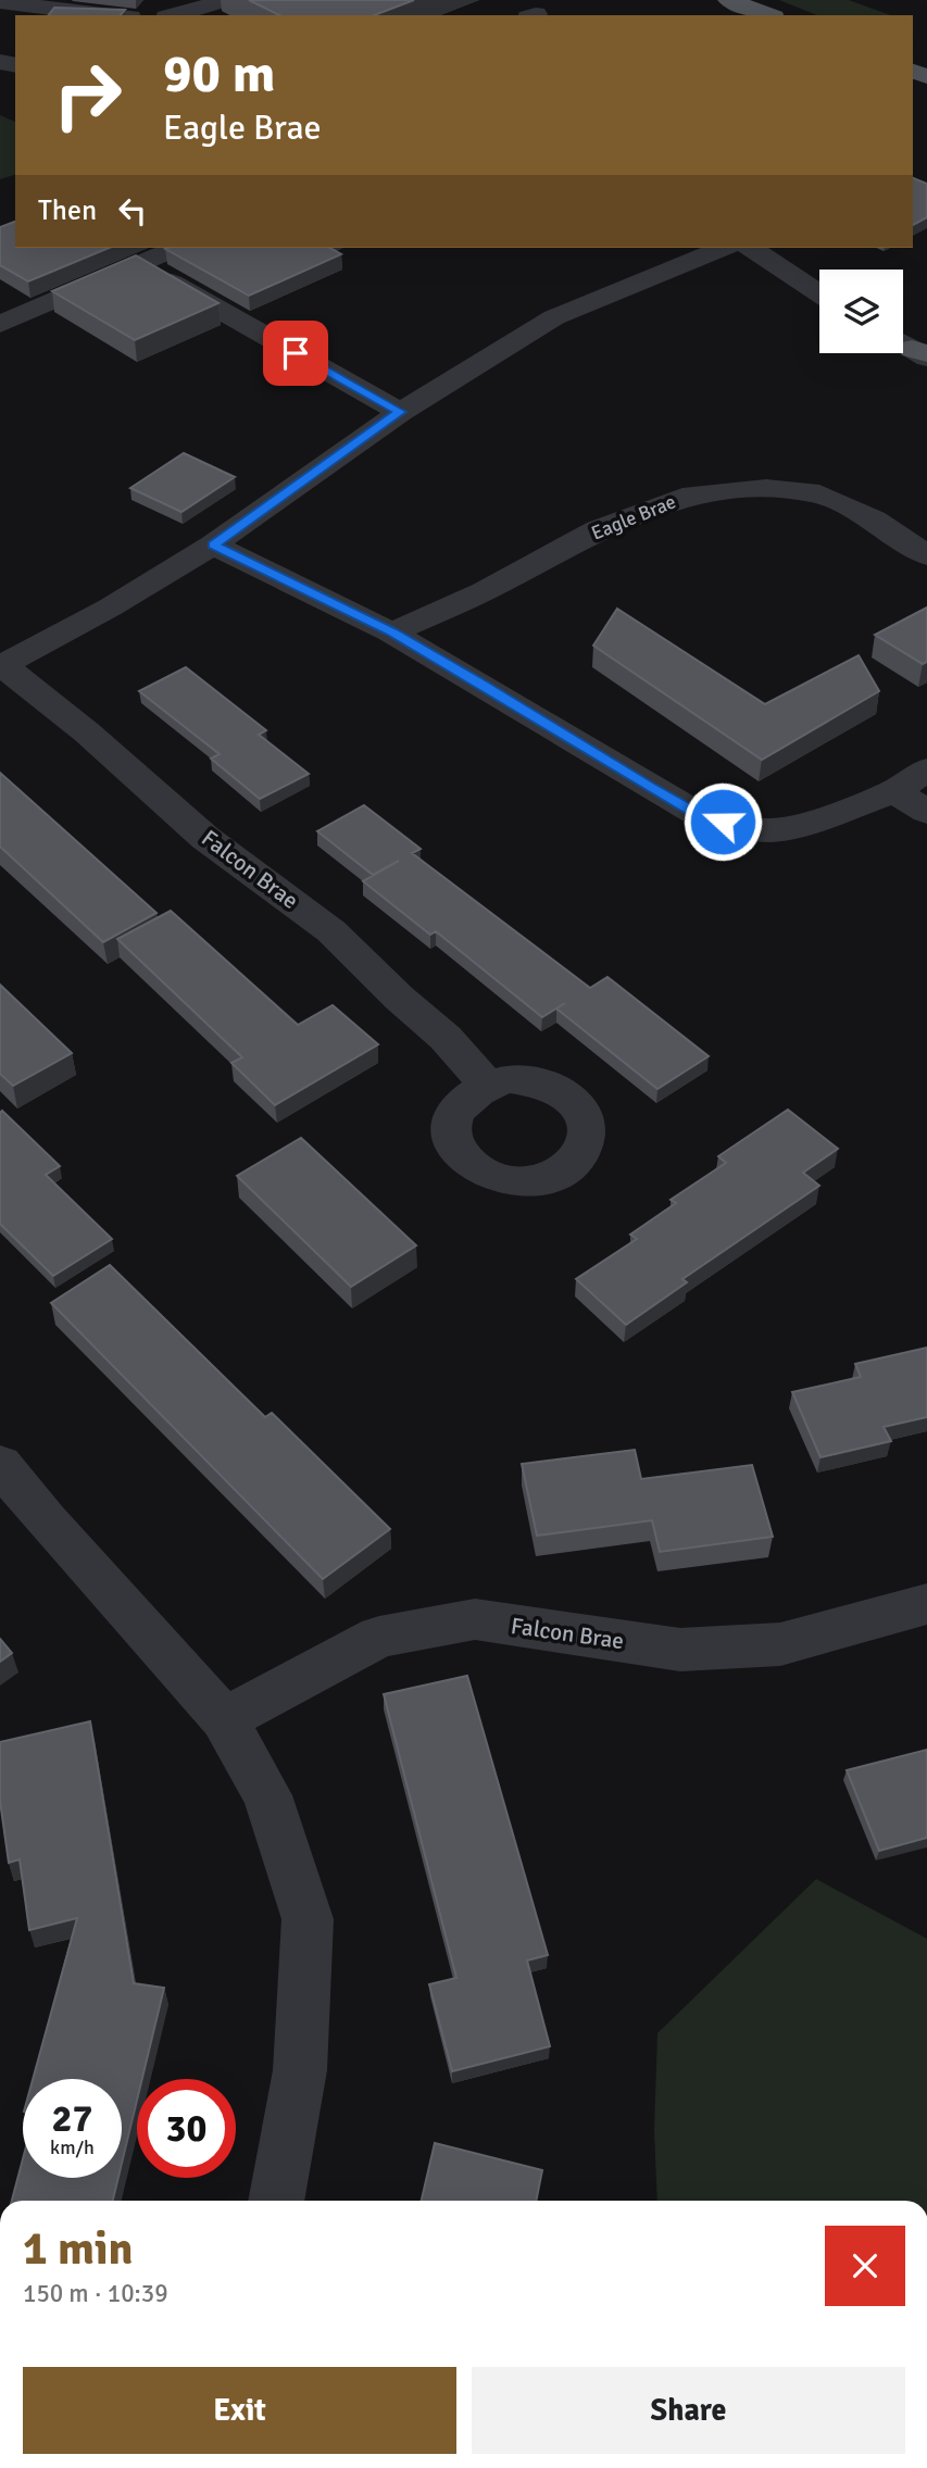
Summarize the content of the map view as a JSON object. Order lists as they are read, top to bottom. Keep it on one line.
{"streets":{"street":["Eagle Brae","Falcon Brae"]},"page":{"turn":["90 m","Eagle Brae"],"then":"Then","speed":"27 km/h","limit":"30","heading":["1 min","150 m · 10:39"],"buttons":["Exit","Share"]}}
